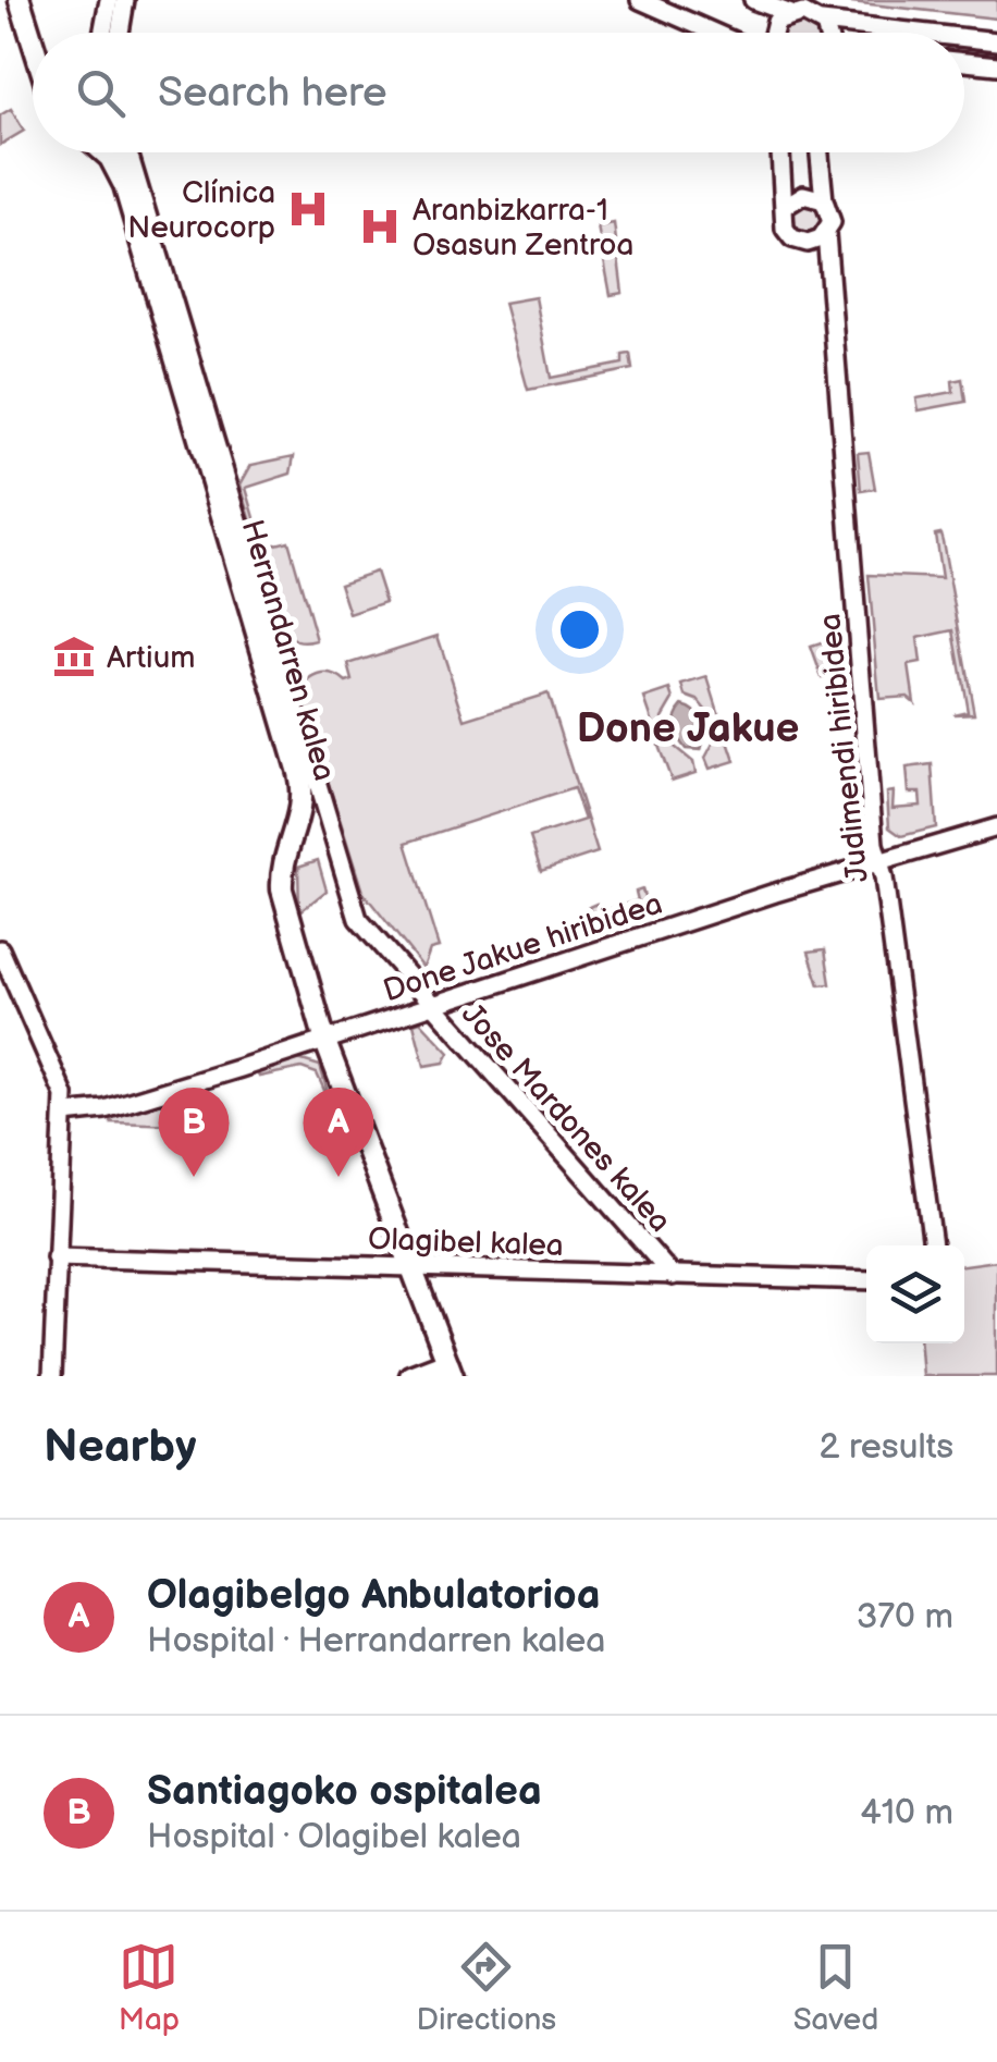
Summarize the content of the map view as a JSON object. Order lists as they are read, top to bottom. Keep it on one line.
{"streets":{"main road":["Herrandarren kalea","Judimendi hiribidea","Done Jakue hiribidea","Jose Mardones kalea","Olagibel kalea"]},"crossings":[["Herrandarren kalea","Done Jakue hiribidea"],["Herrandarren kalea","Jose Mardones kalea"],["Herrandarren kalea","Olagibel kalea"],["Judimendi hiribidea","Done Jakue hiribidea"],["Done Jakue hiribidea","Jose Mardones kalea"],["Jose Mardones kalea","Olagibel kalea"]],"districts":["Done Jakue"],"places":{"hospital":["Clínica Neurocorp","Aranbizkarra-1 Osasun Zentroa"],"museum":["Artium"]},"page":{"search":"Search here","pins":["A","B"],"heading":["Nearby","2 results"],"list":[{"mark":"A","name":"Olagibelgo Anbulatorioa","note":"Hospital · Herrandarren kalea","value":"370 m"},{"mark":"B","name":"Santiagoko ospitalea","note":"Hospital · Olagibel kalea","value":"410 m"}],"nav":["Map","Directions","Saved"]}}
